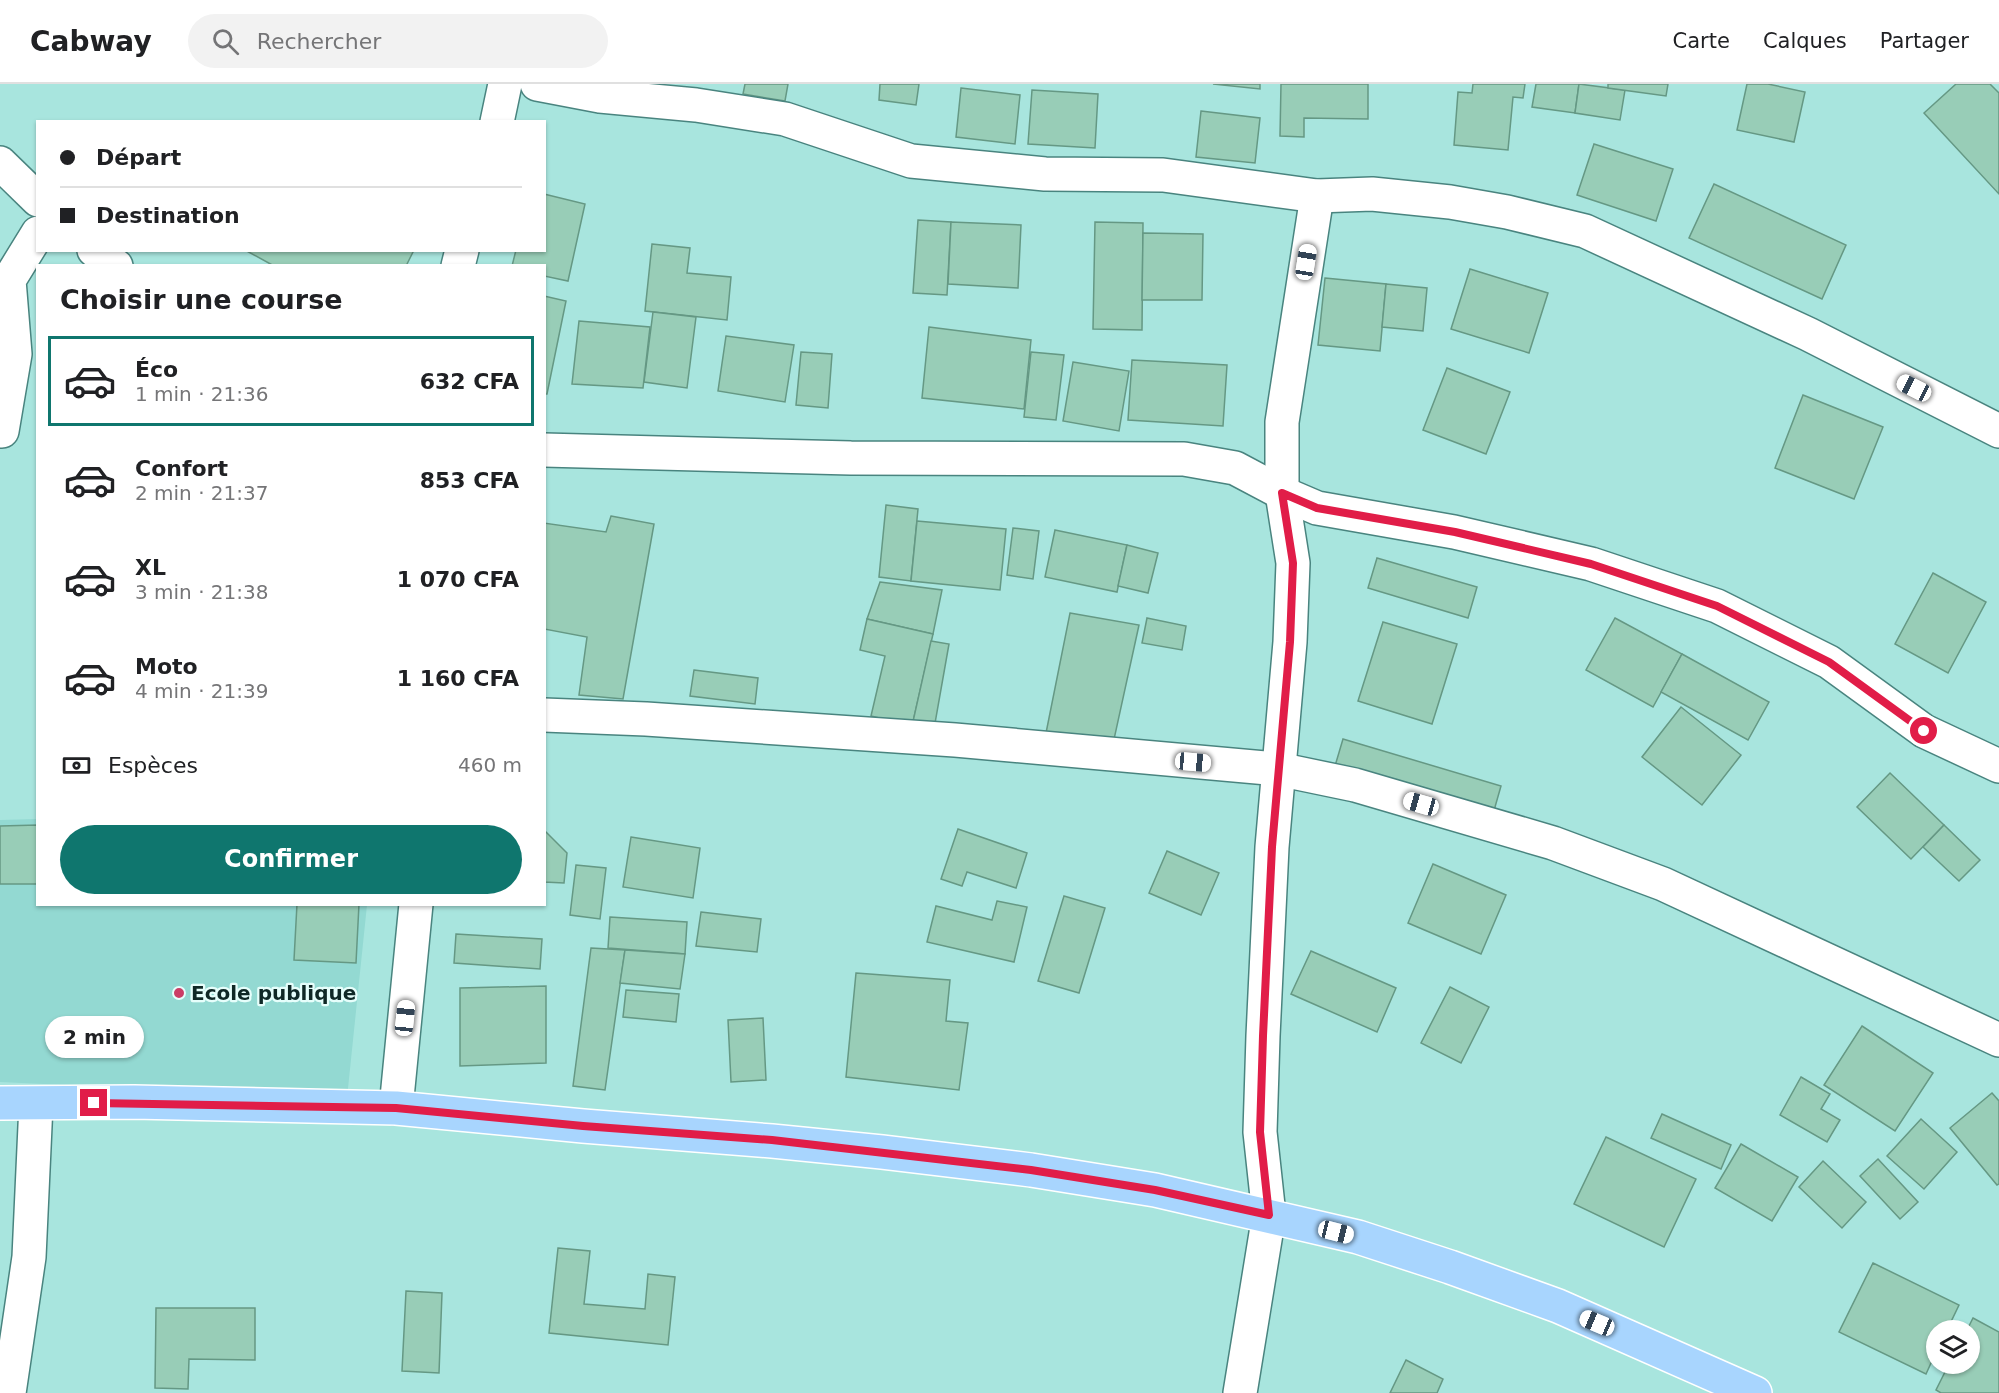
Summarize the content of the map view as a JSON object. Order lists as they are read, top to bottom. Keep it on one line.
{"places":["Ecole publique"],"page":{"header":"Cabway","search":"Rechercher","nav":["Carte","Calques","Partager"],"banner":["Départ","Destination"],"heading":"Choisir une course","list":[{"name":"Éco","note":"1 min · 21:36","value":"632 CFA"},{"name":"Confort","note":"2 min · 21:37","value":"853 CFA"},{"name":"XL","note":"3 min · 21:38","value":"1 070 CFA"},{"name":"Moto","note":"4 min · 21:39","value":"1 160 CFA"}],"pay":["Espèces","460 m"],"buttons":"Confirmer","bubble":"2 min"}}
